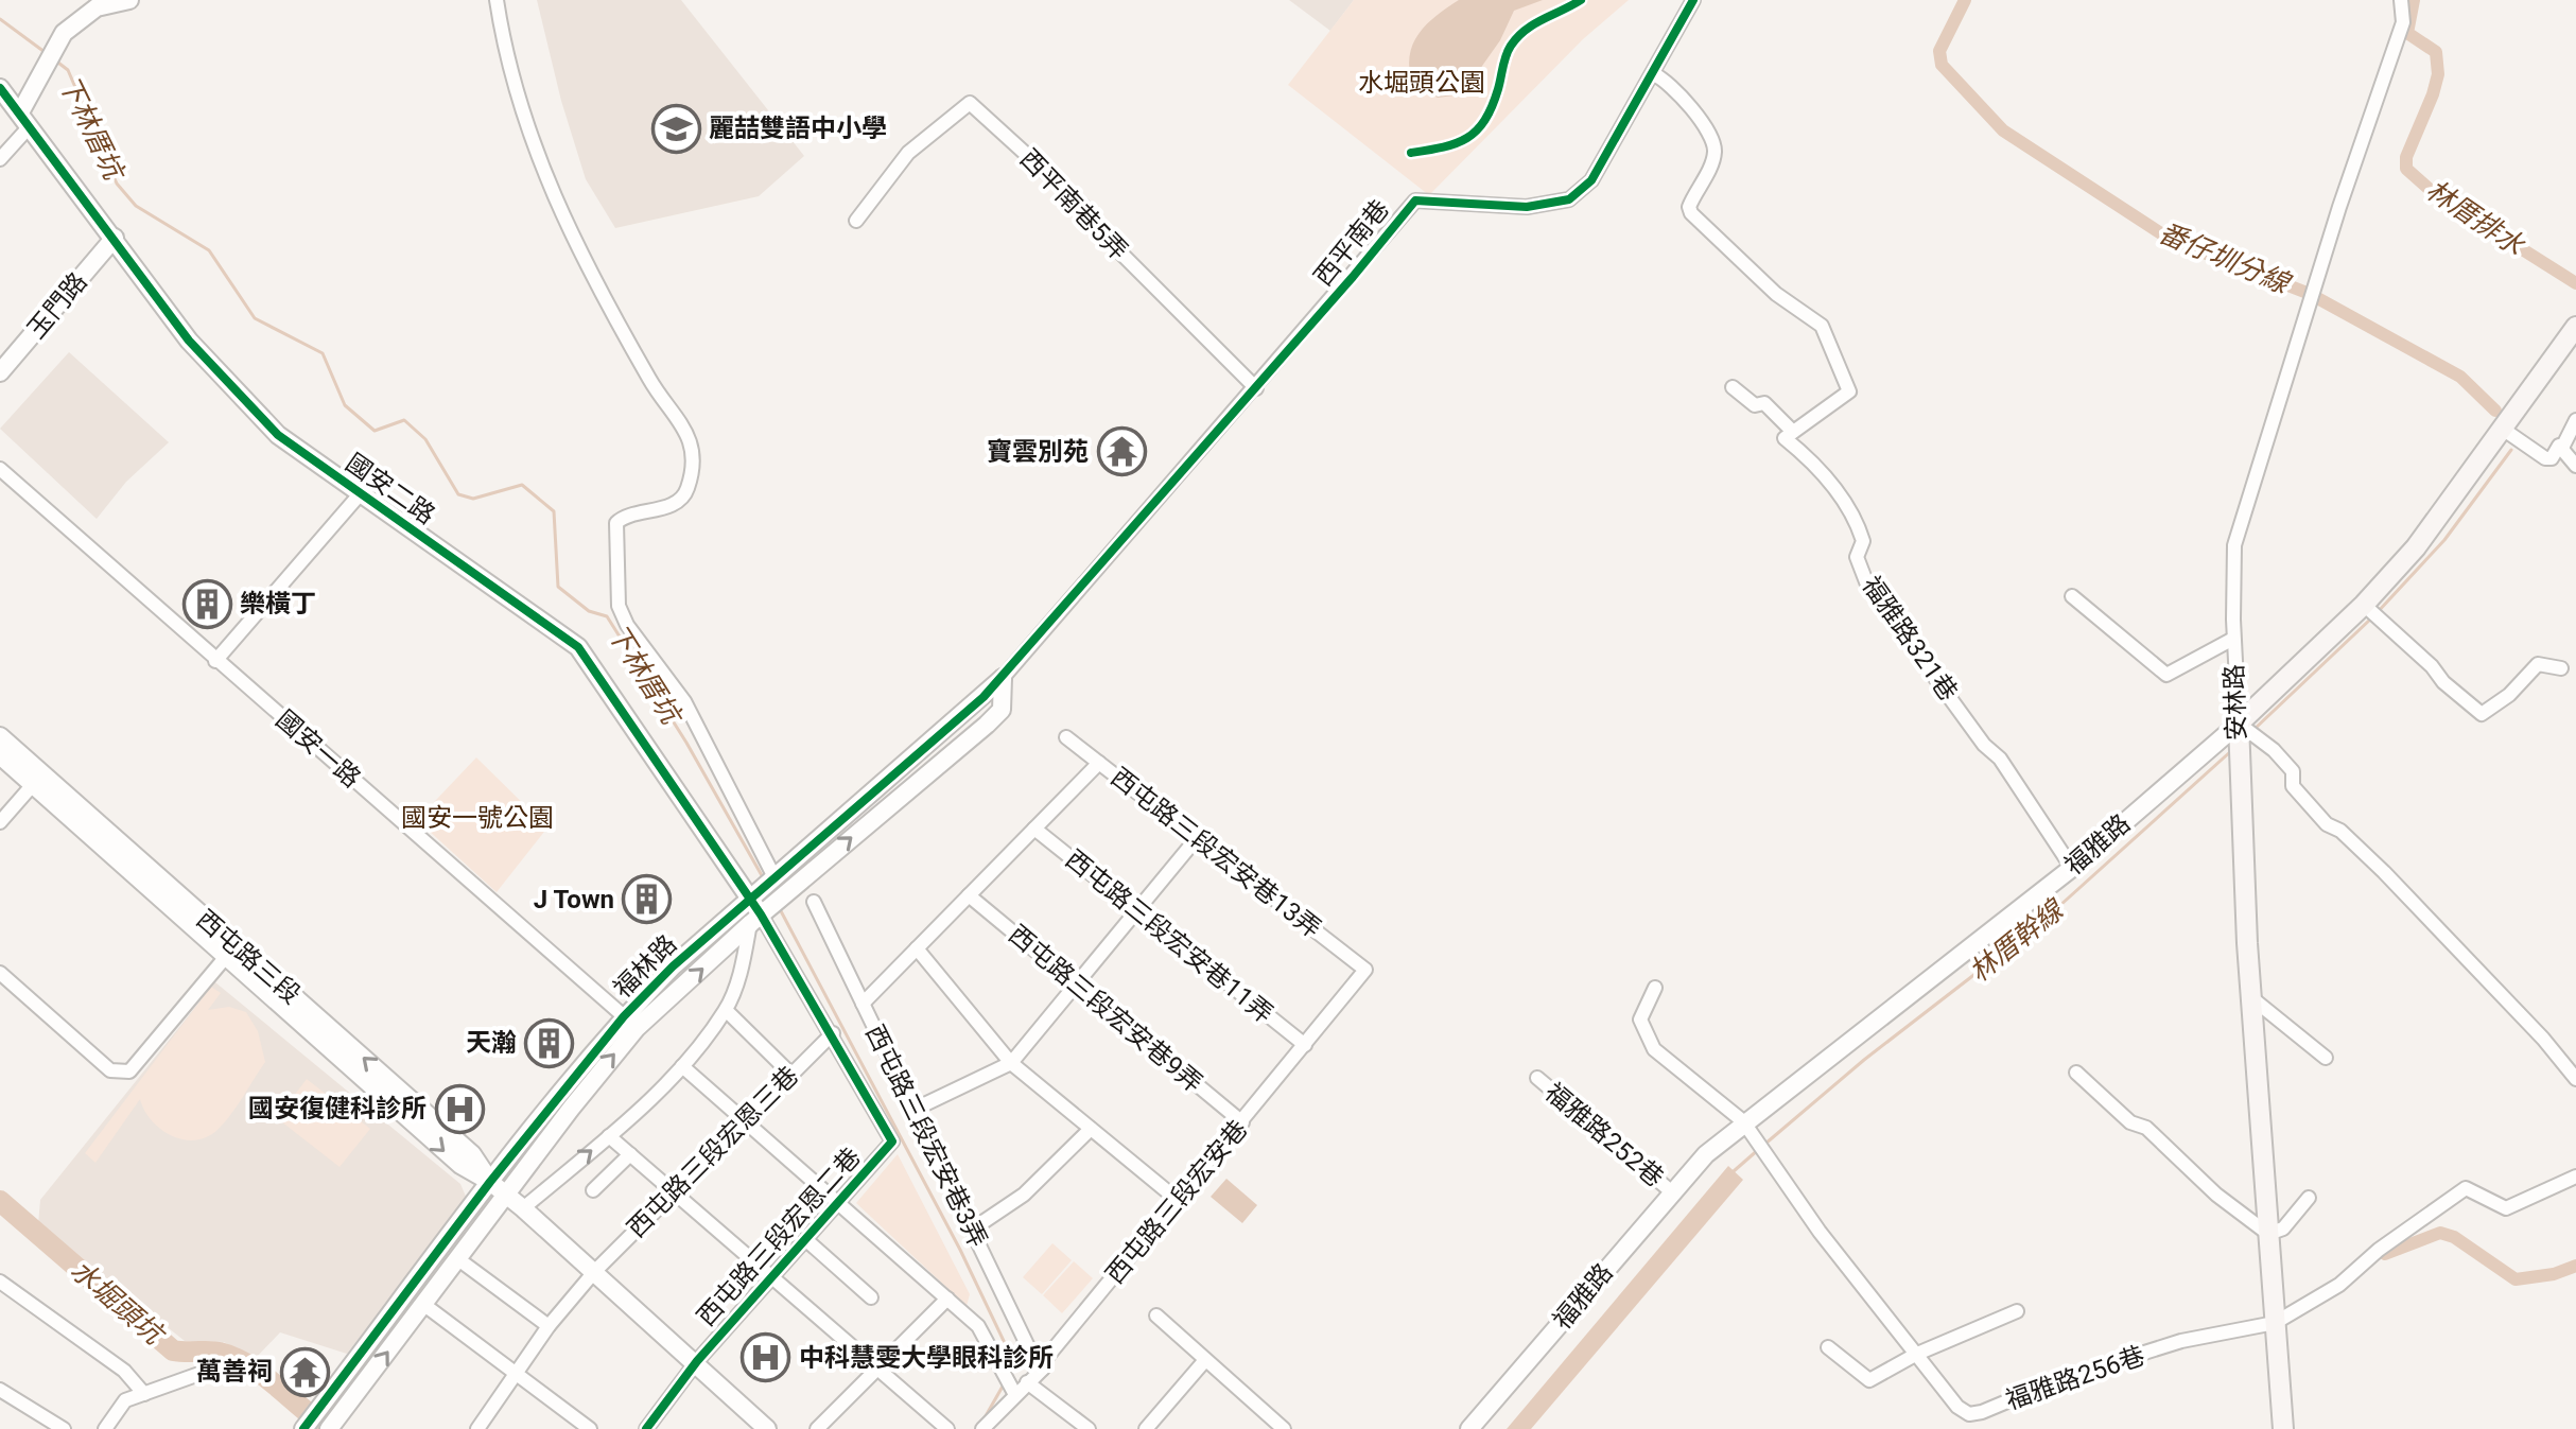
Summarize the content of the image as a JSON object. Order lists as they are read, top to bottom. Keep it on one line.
{"streets":{"main road":["安林路","福雅路"],"street":["西平南巷5弄","西平南巷","玉門路","國安二路","福雅路321巷","國安一路","西屯路三段宏安巷13弄","西屯路三段宏安巷11弄","西屯路三段","福林路","西屯路三段宏安巷9弄","福雅路252巷","西屯路三段宏安巷3弄","西屯路三段宏恩三巷","西屯路三段宏安巷","西屯路三段宏恩二巷","福雅路256巷"]},"crossings":[["西平南巷5弄","西平南巷"],["西平南巷","福林路"],["玉門路","國安二路"],["國安二路","福林路"],["福雅路321巷","福雅路"],["安林路","福雅路"],["安林路","福雅路256巷"],["國安一路","福林路"],["福雅路","福雅路252巷"],["福雅路","福雅路256巷"],["西屯路三段宏安巷13弄","西屯路三段宏安巷"],["西屯路三段宏安巷11弄","西屯路三段宏安巷"],["西屯路三段","福林路"],["西屯路三段","西屯路三段宏恩三巷"],["西屯路三段","西屯路三段宏恩二巷"],["西屯路三段宏安巷9弄","西屯路三段宏安巷"],["西屯路三段宏安巷3弄","西屯路三段宏安巷"],["西屯路三段宏恩三巷","西屯路三段宏恩二巷"]],"water":["下林厝坑","林厝排水","番仔圳分線","林厝幹線","水堀頭坑"],"parks":["水堀頭公園","國安一號公園"],"places":{"school or university":["麗喆雙語中小學"],"temple":["寶雲別苑","萬善祠"],"building":["樂橫丁","J Town","天瀚"],"hospital":["國安復健科診所","中科慧雯大學眼科診所"]}}
